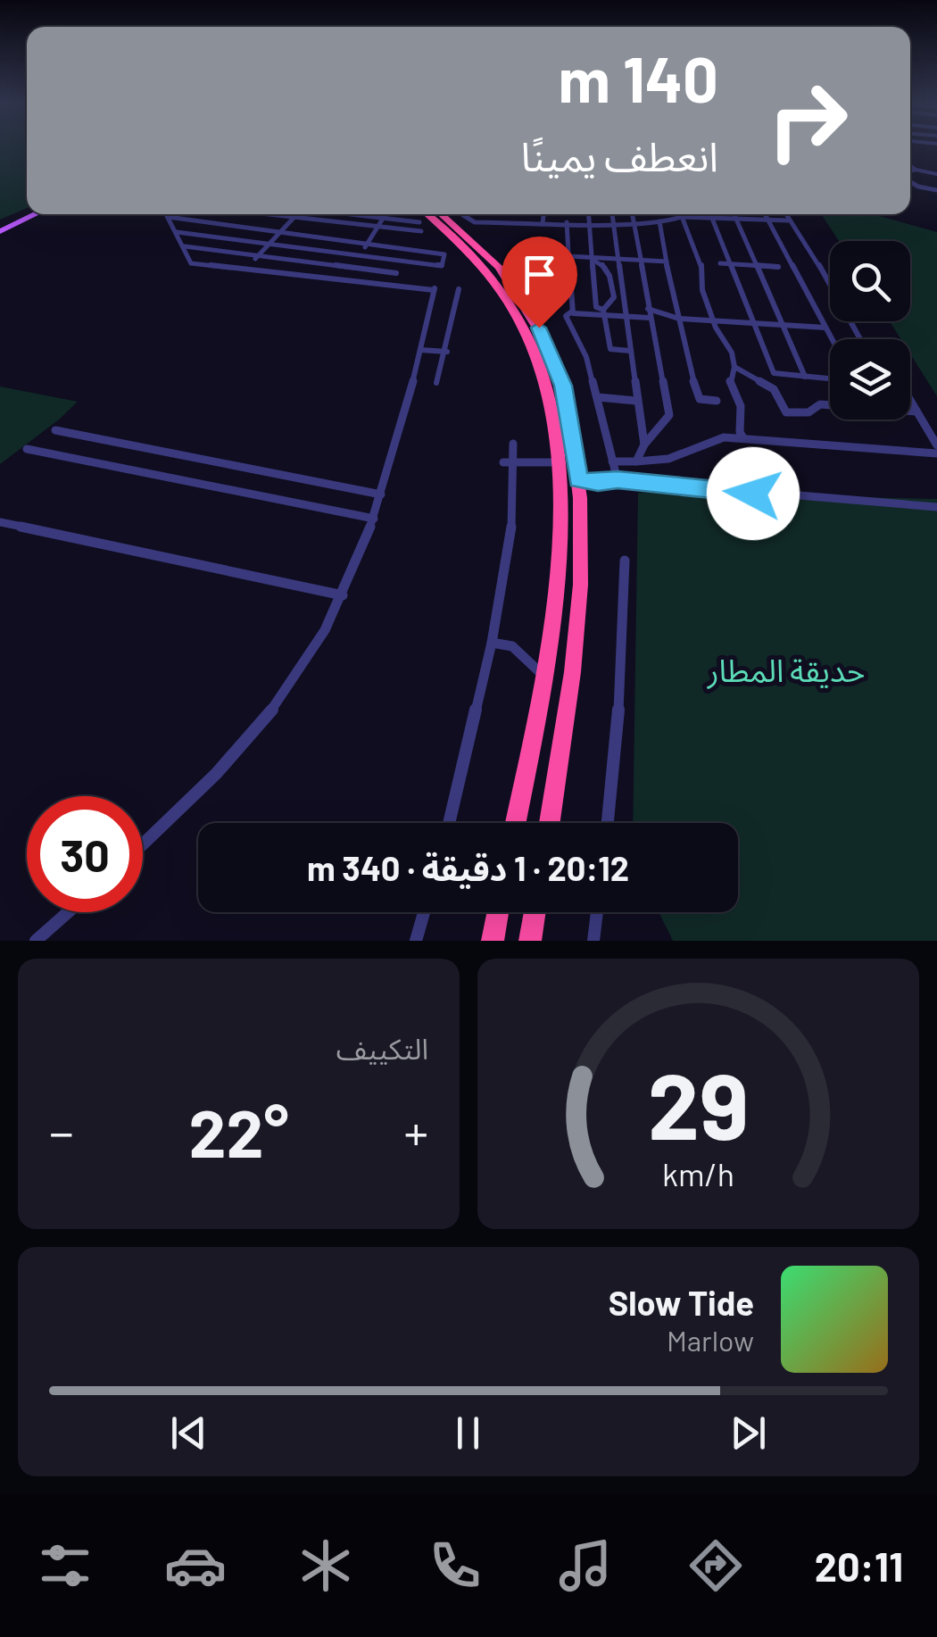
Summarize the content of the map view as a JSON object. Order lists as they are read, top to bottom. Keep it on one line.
{"parks":["حديقة المطار"],"page":{"turn":["140 m","انعطف يمينًا"],"limit":"30","trip":"20:12 · 1 دقيقة · 340 m","tile":"التكييف","heat":["−","22°","+"],"song":["Slow Tide","Marlow"],"tabs":"20:11","gauge":["29","km/h"]}}
